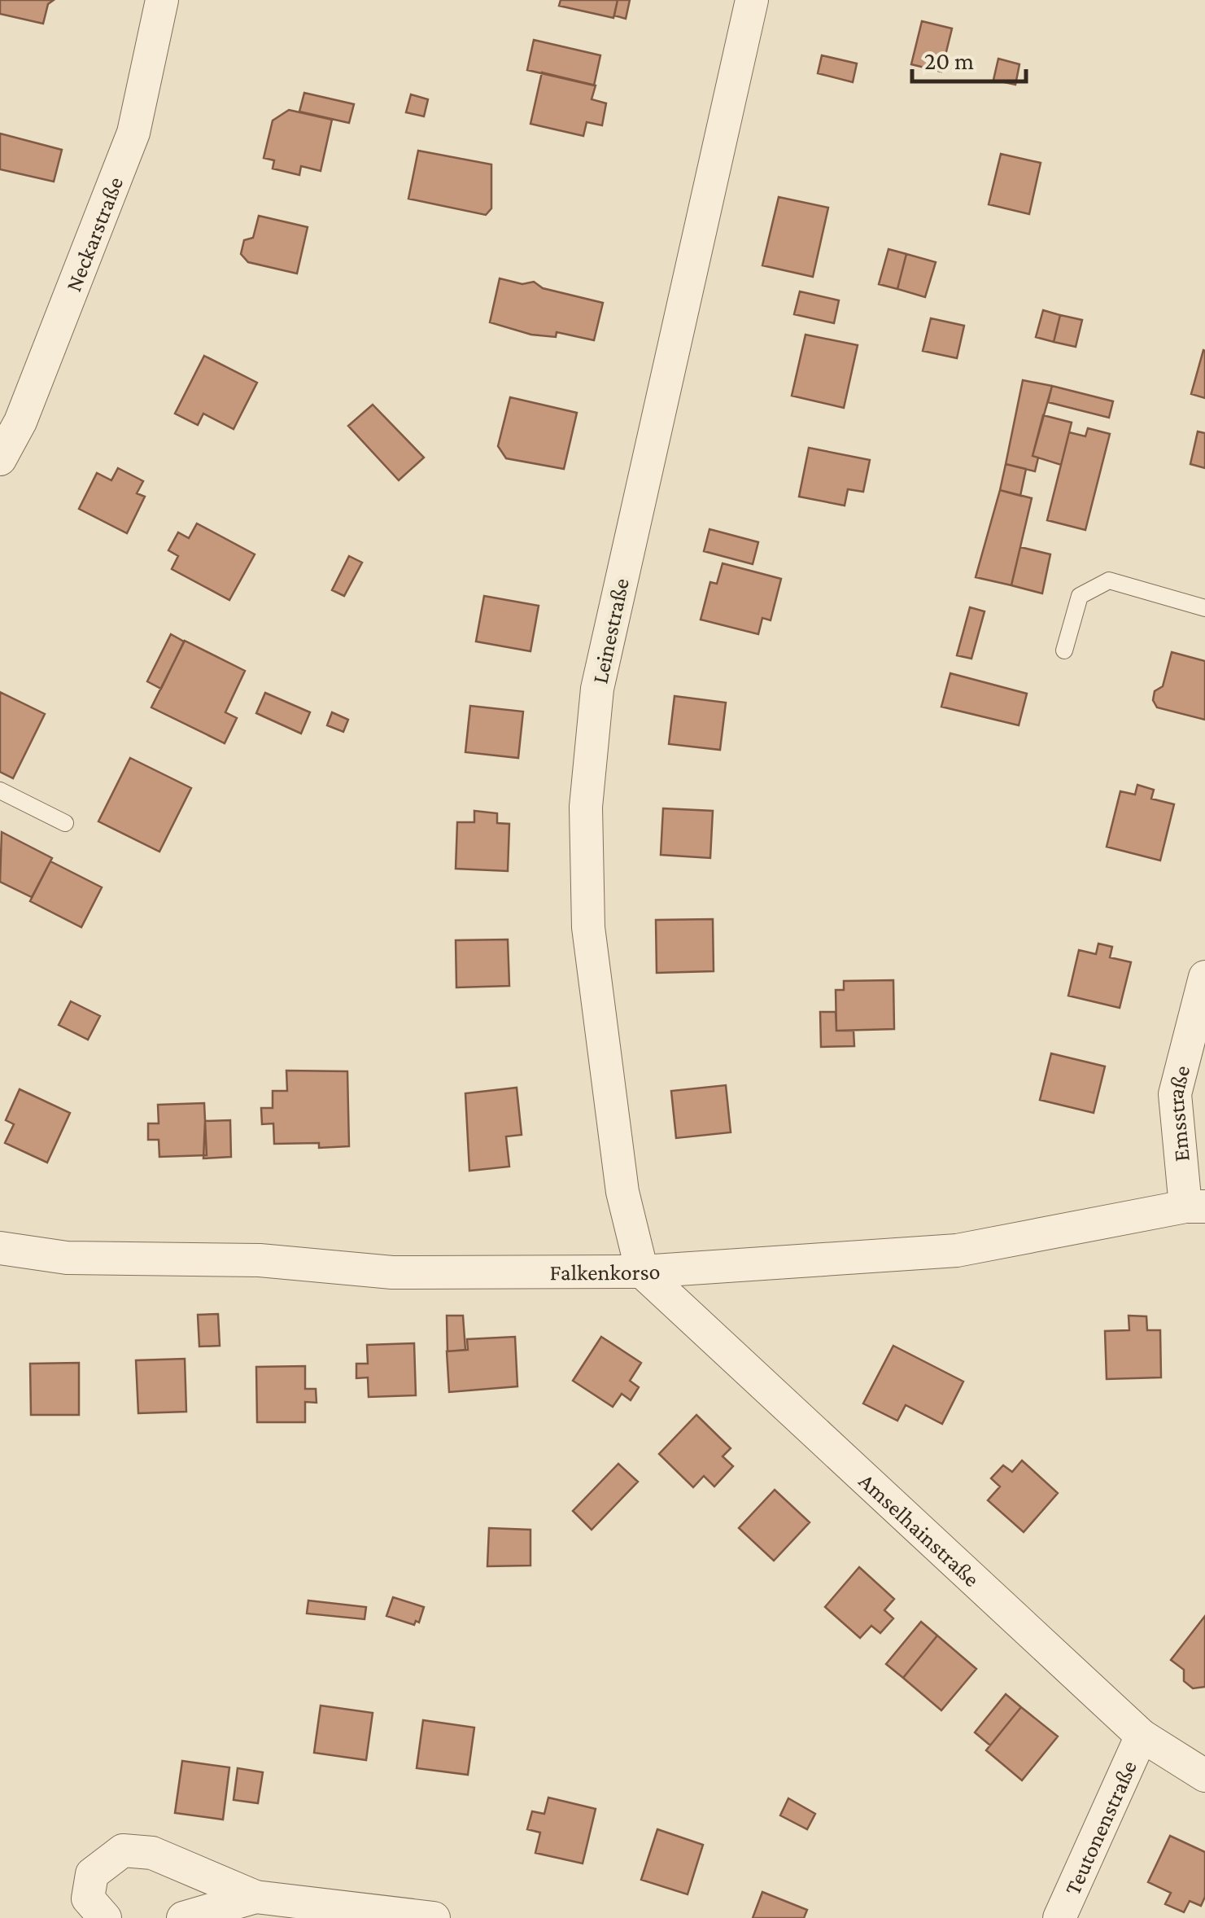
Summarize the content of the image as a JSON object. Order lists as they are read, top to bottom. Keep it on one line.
{"streets":{"street":["Neckarstraße","Leinestraße","Emsstraße","Falkenkorso","Amselhainstraße","Teutonenstraße"]},"crossings":[["Leinestraße","Falkenkorso"],["Leinestraße","Amselhainstraße"],["Emsstraße","Falkenkorso"],["Falkenkorso","Amselhainstraße"],["Amselhainstraße","Teutonenstraße"]],"scale_bar":"20 m"}
